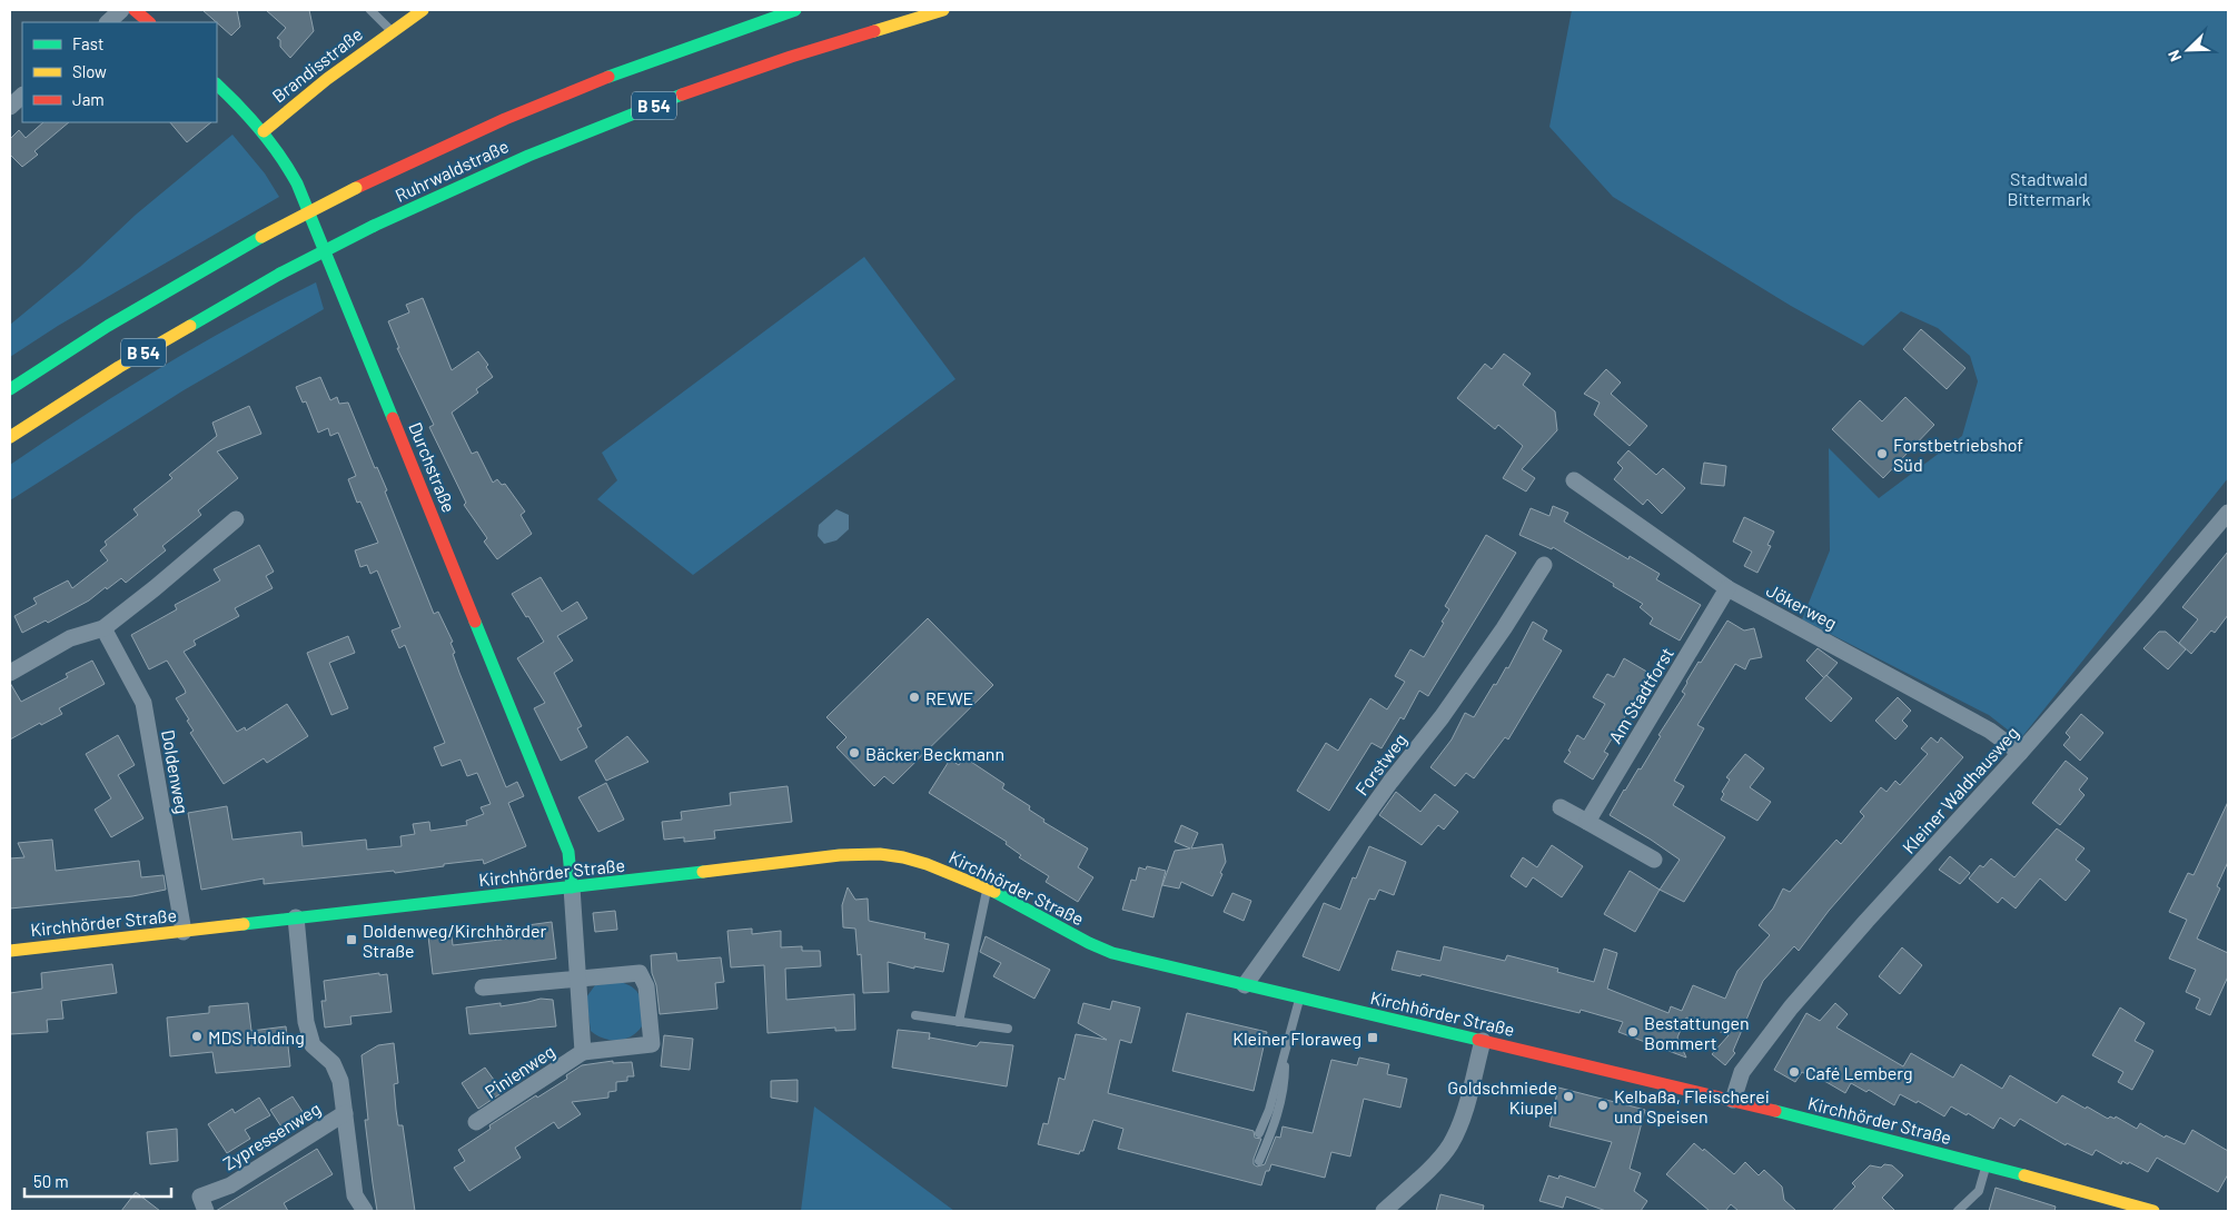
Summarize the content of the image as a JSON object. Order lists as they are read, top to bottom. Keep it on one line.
{"streets":{"main road":["Brandisstraße","B 54","Ruhrwaldstraße","Durchstraße","Kirchhörder Straße"],"street":["Jökerweg","Am Stadtforst","Forstweg","Doldenweg","Kleiner Waldhausweg","Pinienweg","Zypressenweg"]},"crossings":[["Brandisstraße","Durchstraße"],["Durchstraße","Kirchhörder Straße"],["Durchstraße","Pinienweg"],["Jökerweg","Am Stadtforst"],["Jökerweg","Kleiner Waldhausweg"],["Forstweg","Kirchhörder Straße"],["Doldenweg","Kirchhörder Straße"],["Kleiner Waldhausweg","Kirchhörder Straße"],["Kirchhörder Straße","Pinienweg"],["Kirchhörder Straße","Zypressenweg"]],"parks":["Stadtwald Bittermark"],"places":{"other":["Forstbetriebshof Süd","REWE","Bäcker Beckmann","Bestattungen Bommert","MDS Holding","Café Lemberg","Goldschmiede Kiupel","Kelbaßa, Fleischerei und Speisen"],"transit":["Doldenweg/Kirchhörder Straße","Kleiner Floraweg"]},"legend":["Fast","Slow","Jam"],"scale_bar":"50 m","north":"bottom left"}
